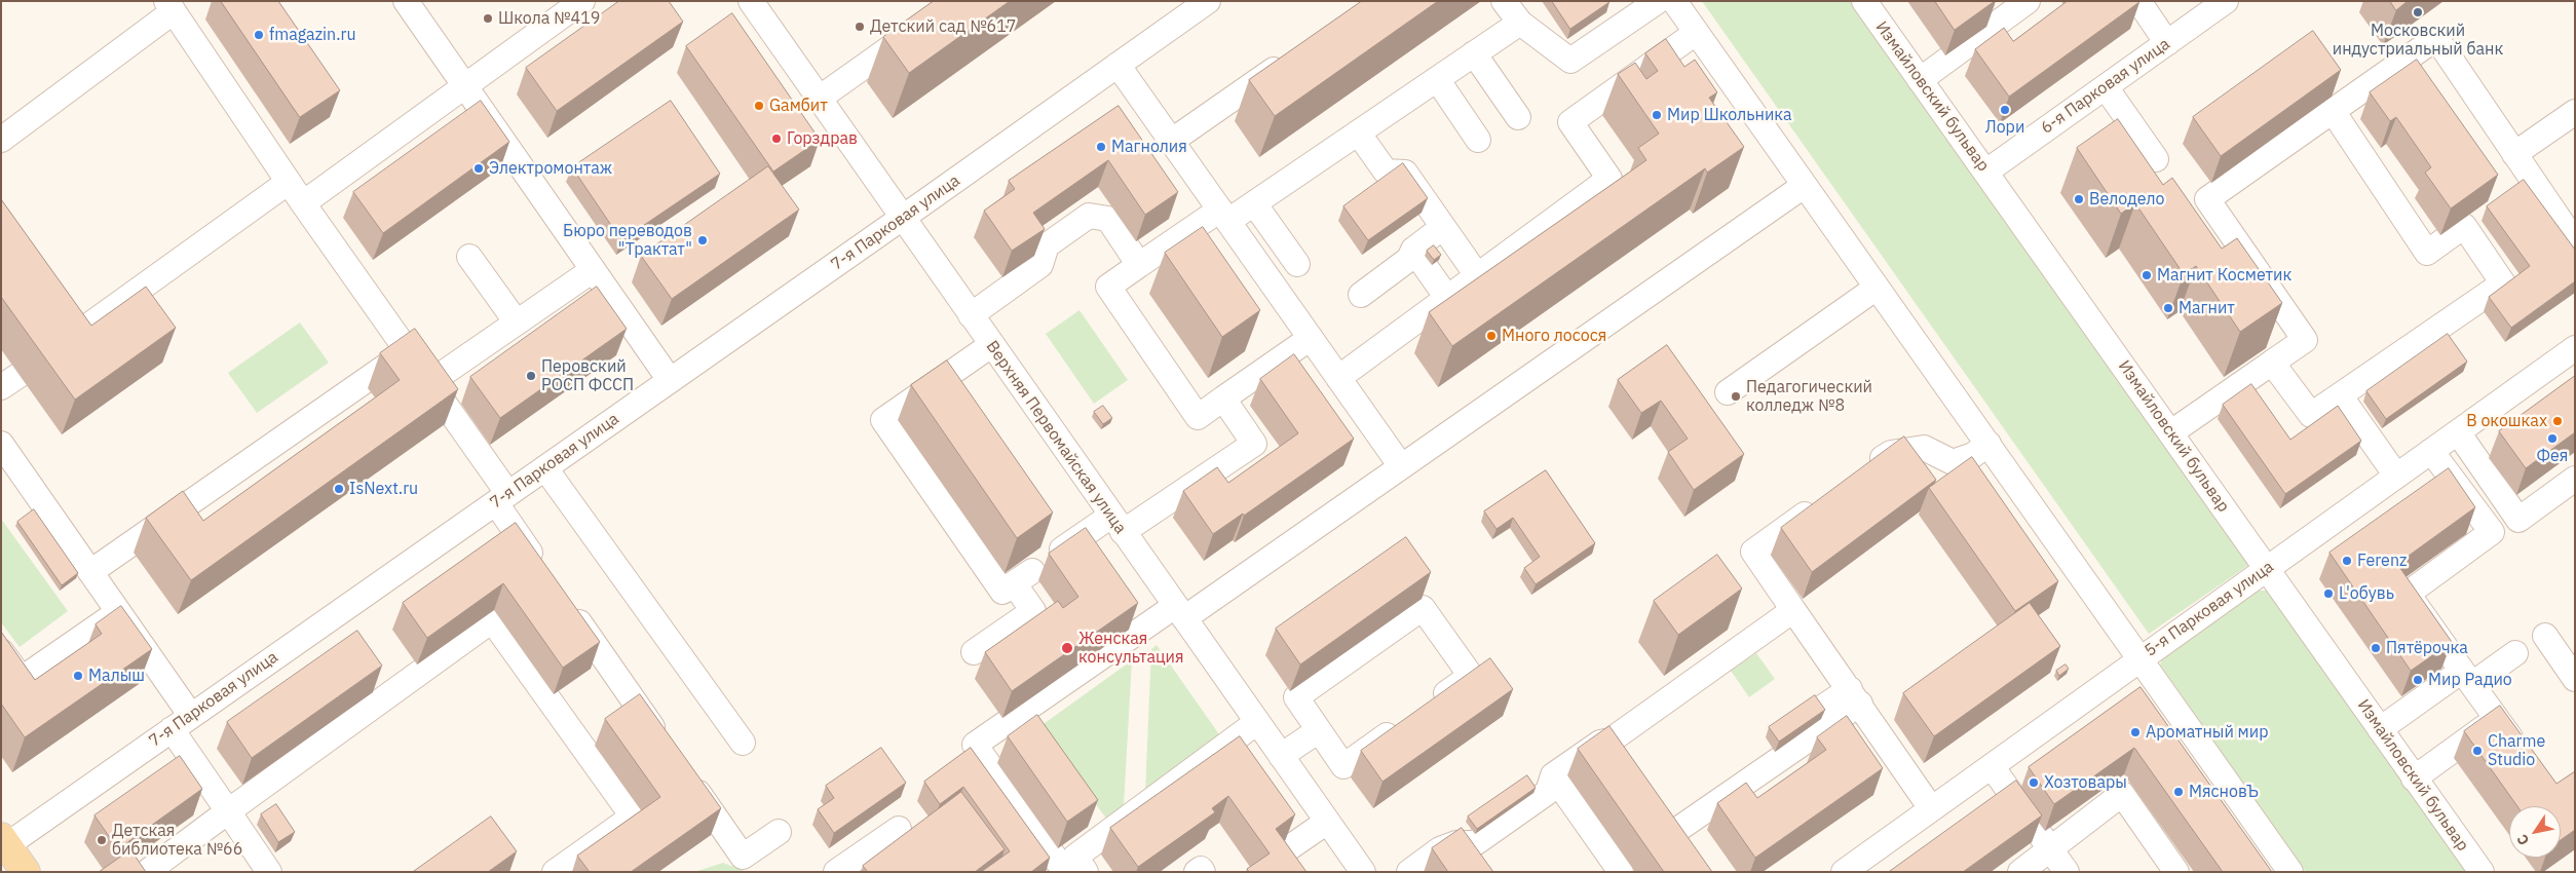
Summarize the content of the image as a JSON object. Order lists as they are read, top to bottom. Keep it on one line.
{"streets":{"street":["6-я Парковая улица","Измайловский бульвар","7-я Парковая улица","Верхняя Первомайская улица","5-я Парковая улица"]},"crossings":[["6-я Парковая улица","Измайловский бульвар"],["Измайловский бульвар","5-я Парковая улица"],["7-я Парковая улица","Верхняя Первомайская улица"]],"places":["Московский индустриальный банк","Школа №419","Детский сад №617","fmagazin.ru","Gамбит","Лори","Мир Школьника","Горздрав","Магнолия","Электромонтаж","Велодело","Бюро переводов \"Трактат\"","Магнит Косметик","Магнит","Много лосося","Перовский РОСП ФССП","Педагогический колледж №8","В окошках","Фея","IsNext.ru","Ferenz","L'обувь","Женская консультация","Пятёрочка","Малыш","Мир Радио","Ароматный мир","Charme Studio","Хозтовары","МясновЪ","Детская библиотека №66"],"north":"bottom left"}
